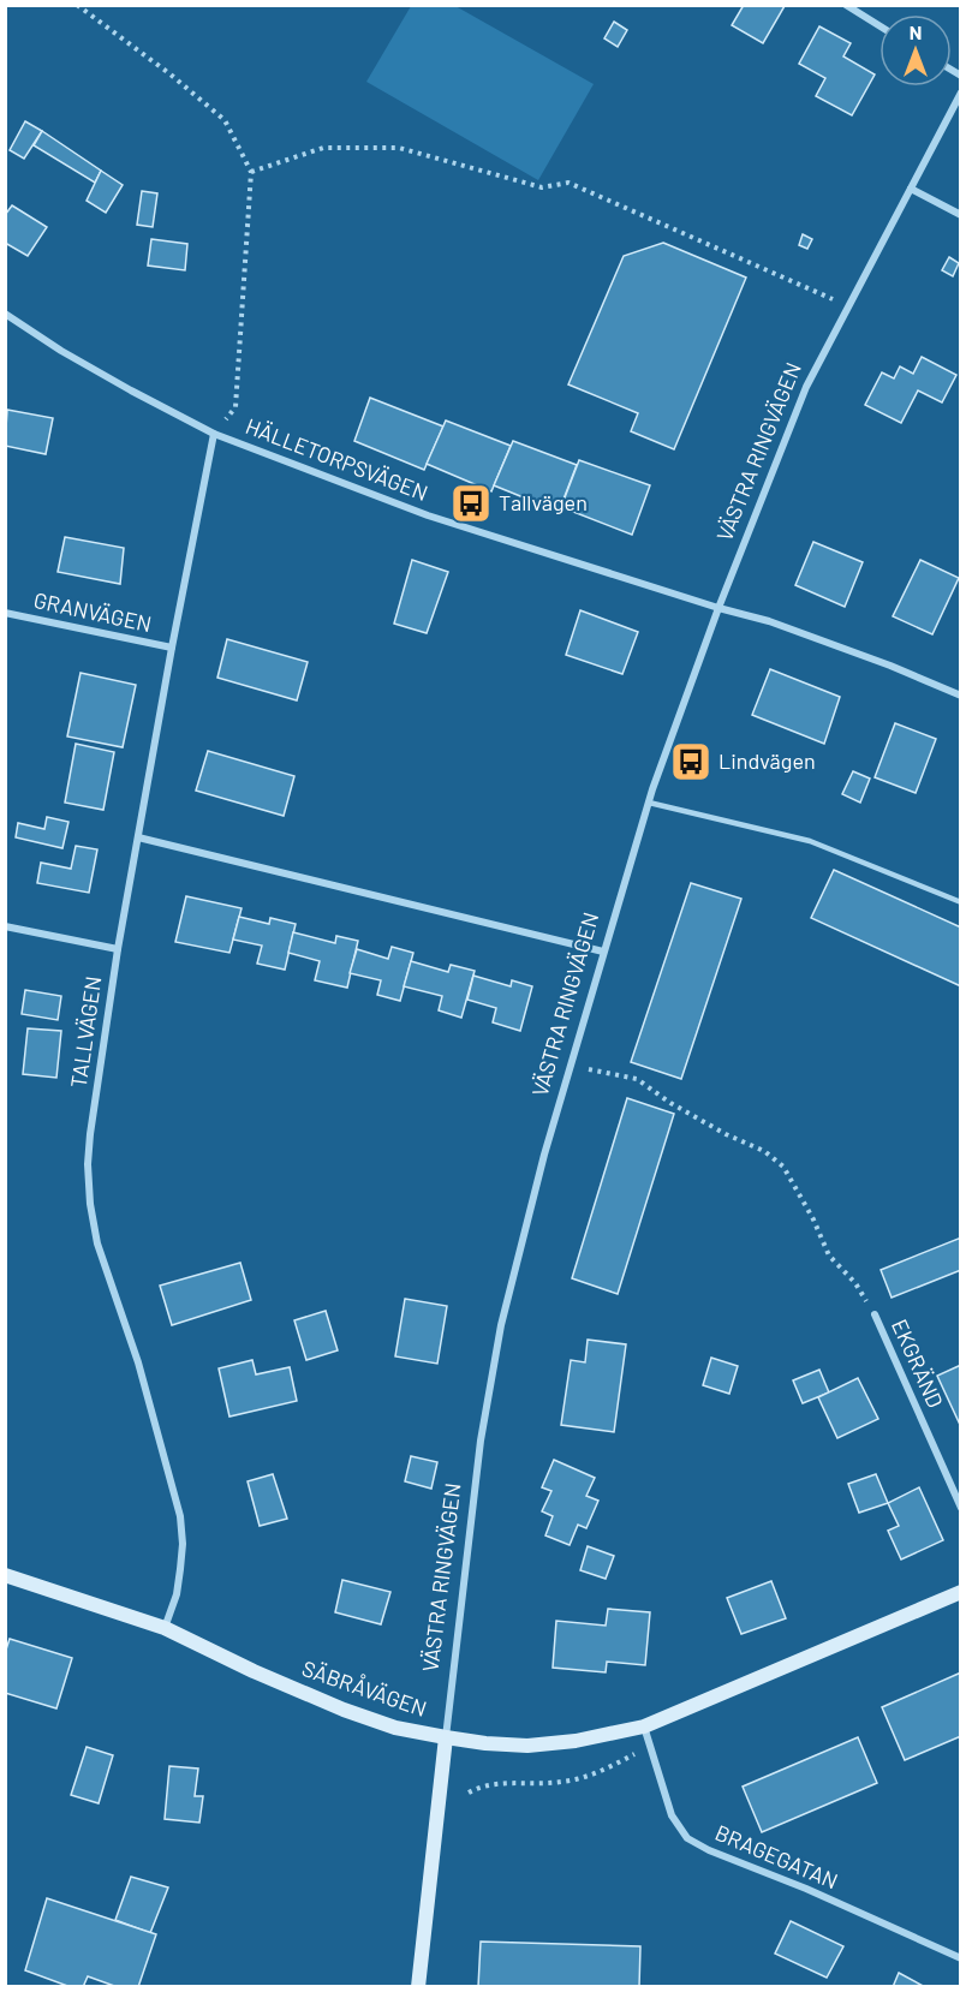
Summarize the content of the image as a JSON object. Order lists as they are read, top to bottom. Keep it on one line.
{"streets":{"main road":["VÄSTRA RINGVÄGEN","SÄBRÅVÄGEN"],"street":["HÄLLETORPSVÄGEN","GRANVÄGEN","TALLVÄGEN","EKGRÄND","BRAGEGATAN"]},"crossings":[["VÄSTRA RINGVÄGEN","HÄLLETORPSVÄGEN"],["VÄSTRA RINGVÄGEN","SÄBRÅVÄGEN"],["HÄLLETORPSVÄGEN","TALLVÄGEN"],["GRANVÄGEN","TALLVÄGEN"],["TALLVÄGEN","SÄBRÅVÄGEN"],["SÄBRÅVÄGEN","BRAGEGATAN"]],"places":{"bus stop":["Tallvägen","Lindvägen"]},"north":"top"}
